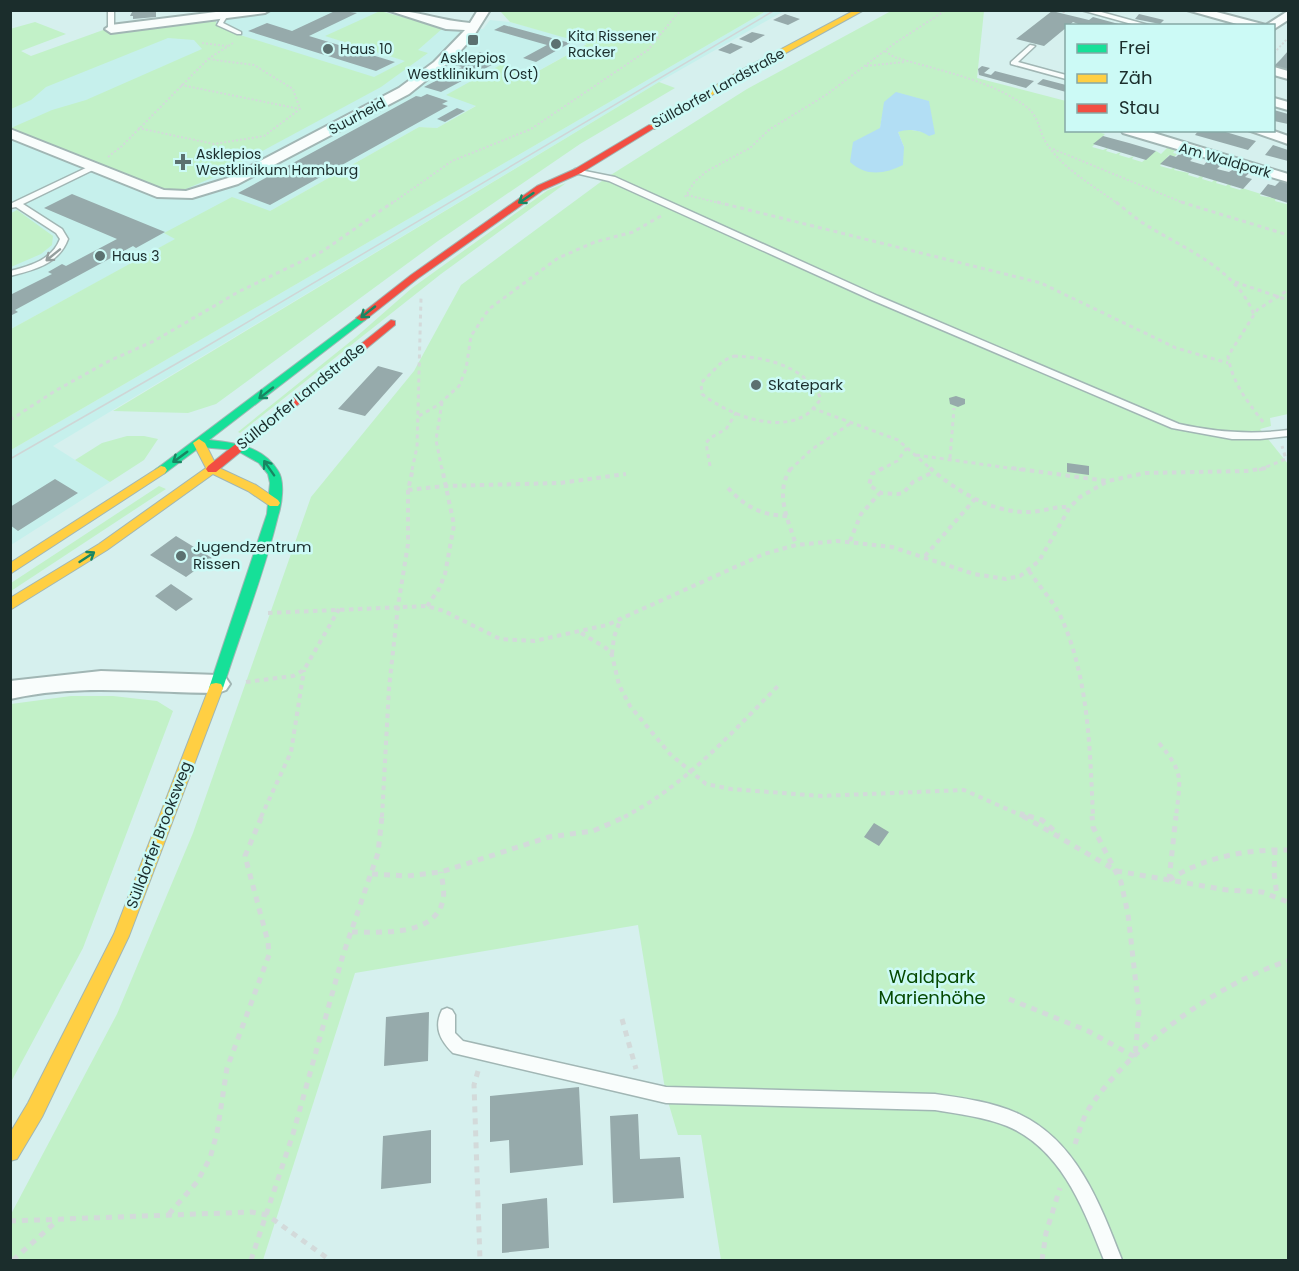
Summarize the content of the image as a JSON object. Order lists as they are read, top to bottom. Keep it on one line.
{"streets":{"main road":["Sülldorfer Landstraße","Sülldorfer Brooksweg"],"street":["Suurheid","Am Waldpark"]},"crossings":[["Sülldorfer Landstraße","Sülldorfer Brooksweg"]],"parks":["Waldpark Marienhöhe"],"places":{"transit":["Asklepios Westklinikum (Ost)"],"other":["Kita Rissener Racker","Haus 10","Haus 3","Skatepark","Jugendzentrum Rissen"],"health":["Asklepios Westklinikum Hamburg"]},"legend":["Frei","Zäh","Stau"]}
